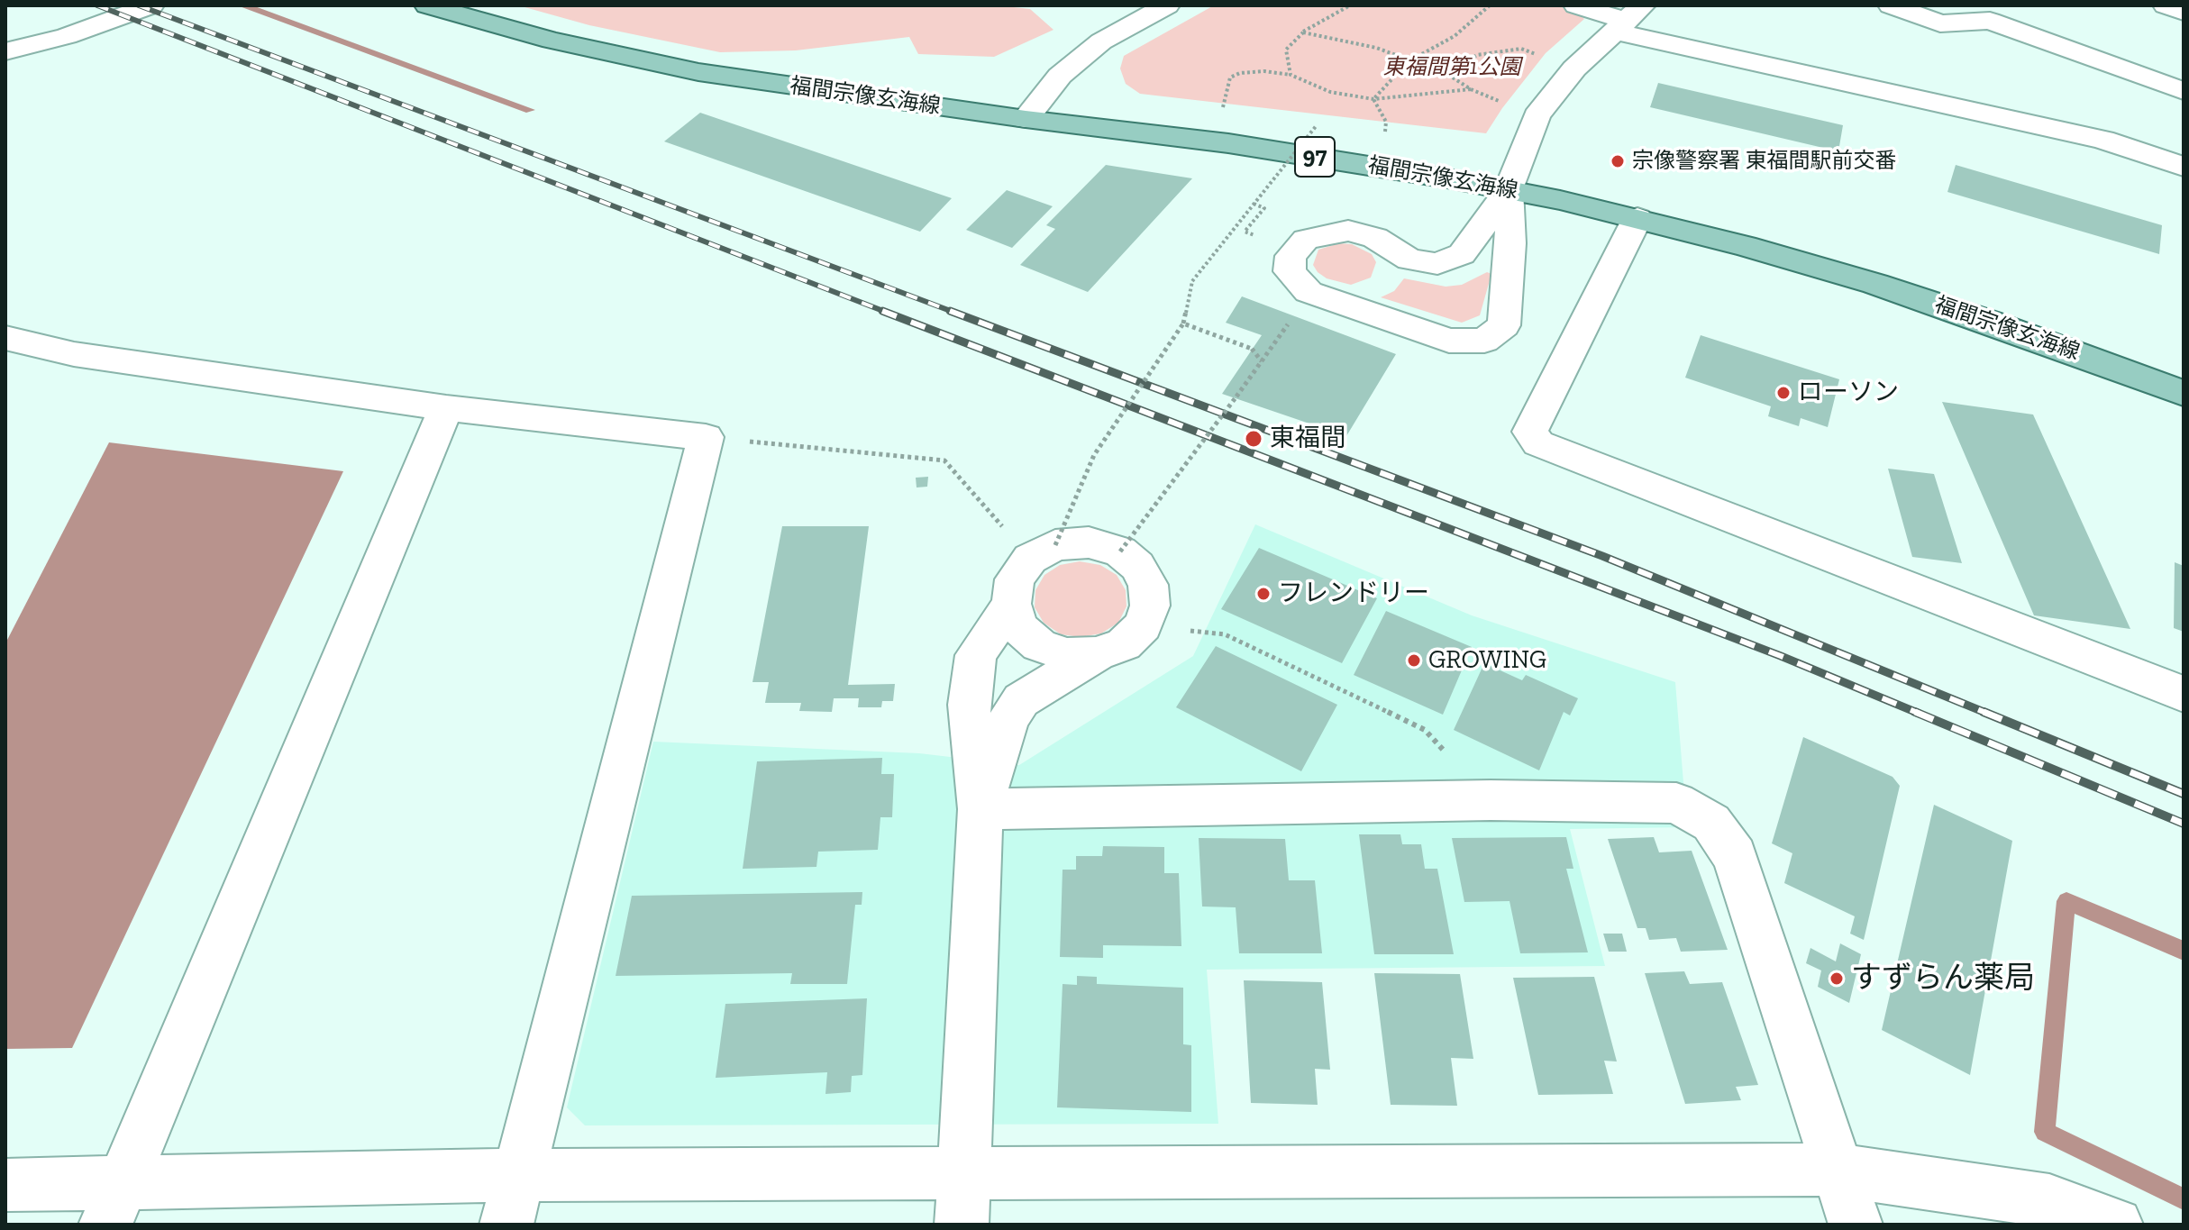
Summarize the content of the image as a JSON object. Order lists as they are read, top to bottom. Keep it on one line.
{"streets":{"main road":["福間宗像玄海線","97"]},"parks":["東福間第1公園"],"places":["宗像警察署 東福間駅前交番","ローソン","東福間","フレンドリー","GROWING","すずらん薬局"]}
